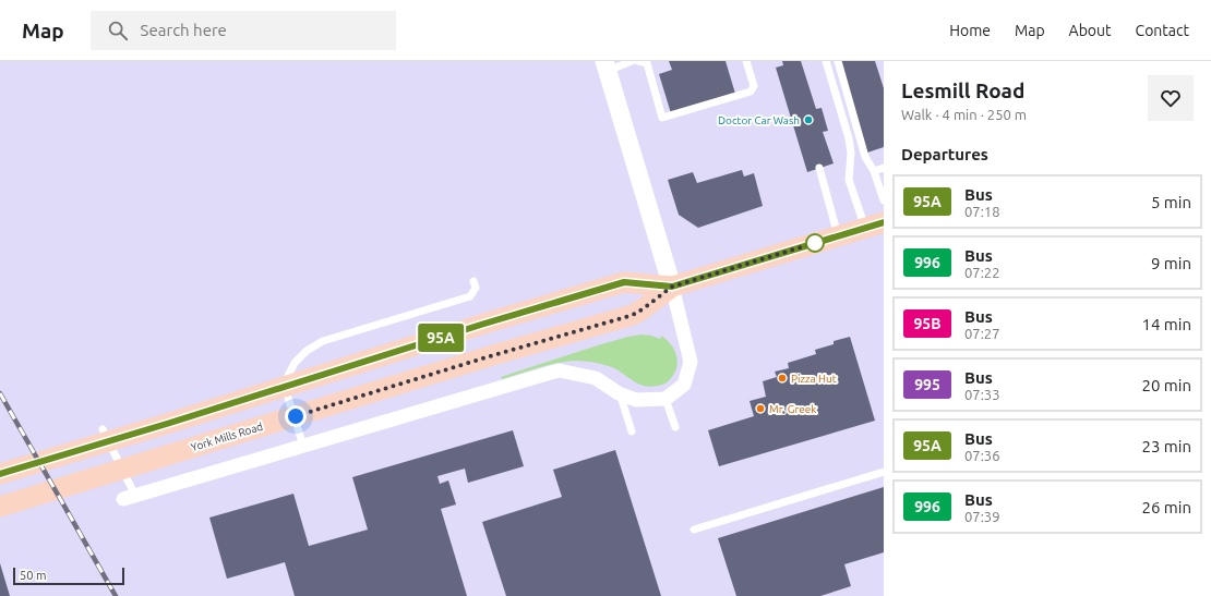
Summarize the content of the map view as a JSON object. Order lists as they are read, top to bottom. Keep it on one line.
{"streets":{"main road":["York Mills Road"]},"places":["Doctor Car Wash","Pizza Hut","Mr. Greek"],"lines":["bus line 95A"],"scale_bar":"50 m","page":{"header":"Map","search":"Search here","nav":["Home","Map","About","Contact"],"on_map":"95A","heading":[["Lesmill Road","Walk · 4 min · 250 m"],"Departures"],"list":[{"mark":"95A","name":"Bus","note":"07:18","value":"5 min"},{"mark":"996","name":"Bus","note":"07:22","value":"9 min"},{"mark":"95B","name":"Bus","note":"07:27","value":"14 min"},{"mark":"995","name":"Bus","note":"07:33","value":"20 min"},{"mark":"95A","name":"Bus","note":"07:36","value":"23 min"},{"mark":"996","name":"Bus","note":"07:39","value":"26 min"}],"scale":"50 m"}}
